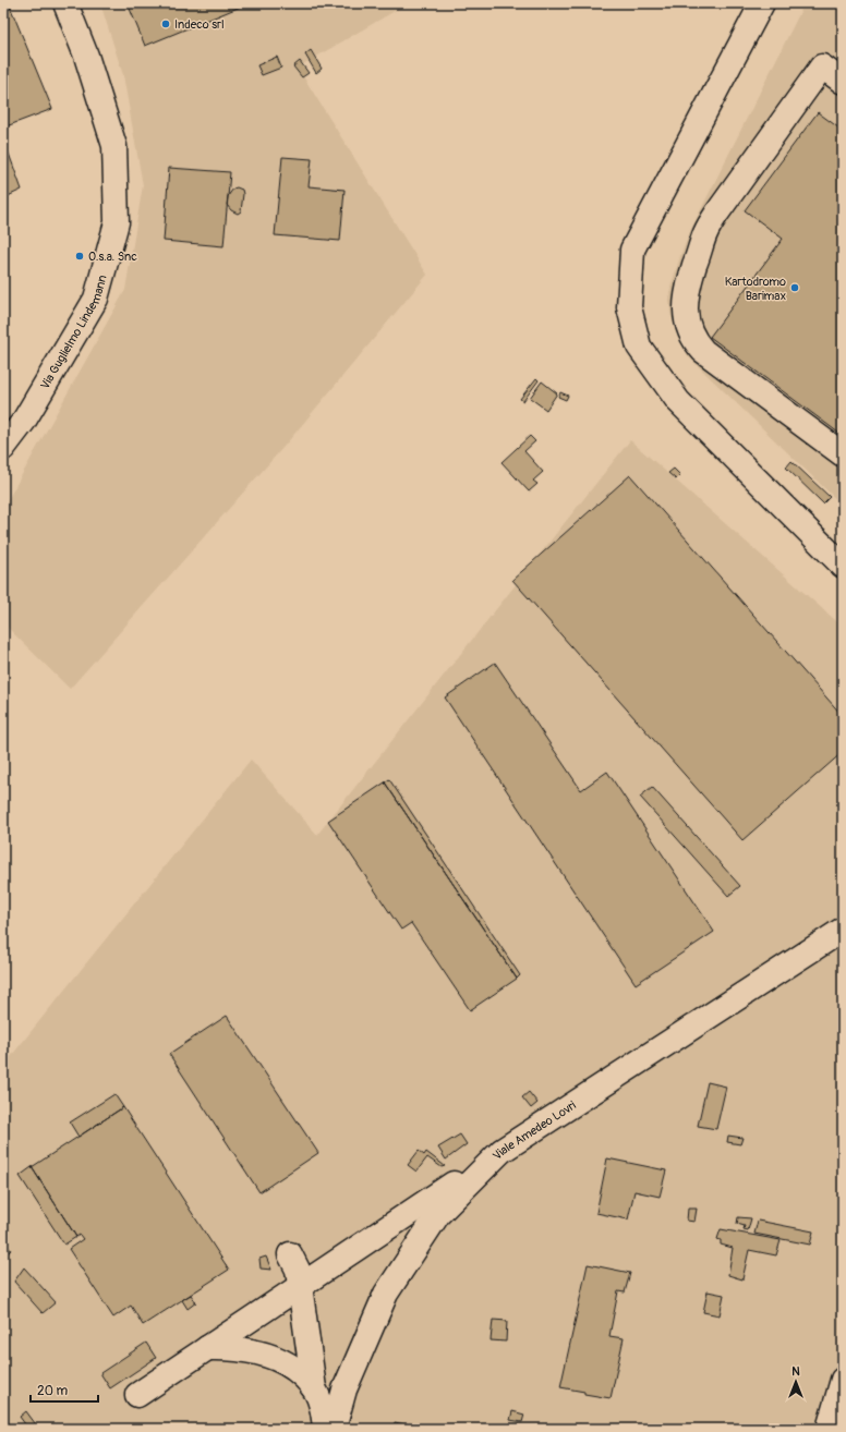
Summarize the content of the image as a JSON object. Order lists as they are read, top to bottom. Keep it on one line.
{"streets":{"street":["Via Guglielmo Lindemann","Viale Amedeo Lovri"]},"places":["Indeco srl","O.s.a. Snc","Kartodromo Barimax"],"scale_bar":"20 m","north":"top"}
